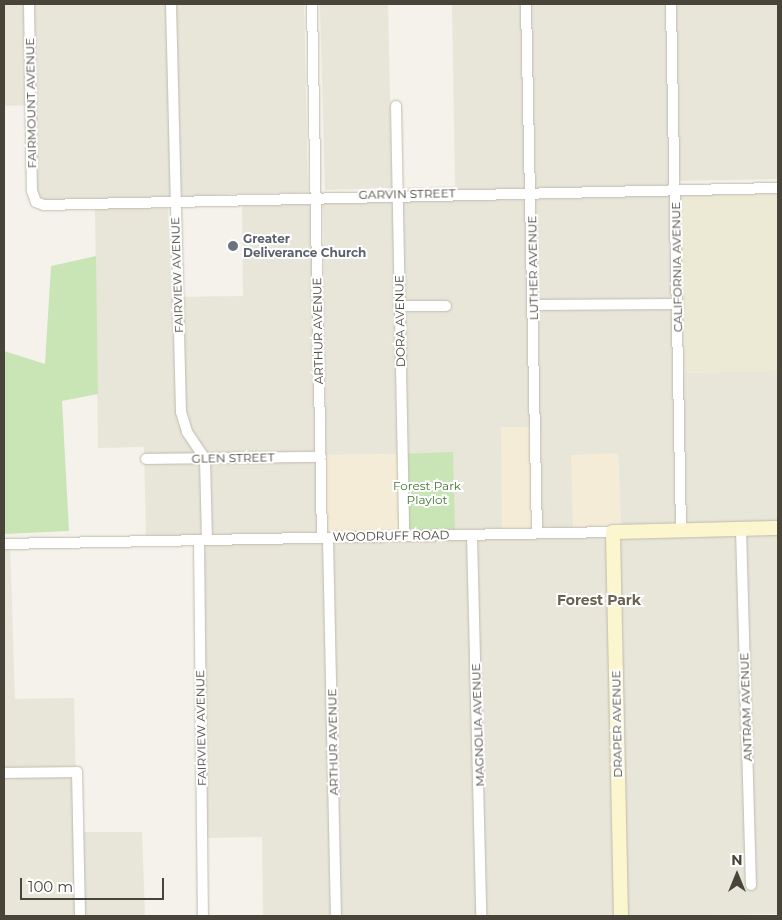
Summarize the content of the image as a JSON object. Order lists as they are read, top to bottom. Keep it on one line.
{"streets":{"street":["FAIRMOUNT AVENUE","GARVIN STREET","CALIFORNIA AVENUE","LUTHER AVENUE","FAIRVIEW AVENUE","DORA AVENUE","ARTHUR AVENUE","GLEN STREET","WOODRUFF ROAD","ANTRAM AVENUE","DRAPER AVENUE","MAGNOLIA AVENUE"]},"crossings":[["FAIRMOUNT AVENUE","GARVIN STREET"],["GARVIN STREET","CALIFORNIA AVENUE"],["GARVIN STREET","LUTHER AVENUE"],["GARVIN STREET","FAIRVIEW AVENUE"],["GARVIN STREET","DORA AVENUE"],["GARVIN STREET","ARTHUR AVENUE"],["CALIFORNIA AVENUE","WOODRUFF ROAD"],["LUTHER AVENUE","WOODRUFF ROAD"],["FAIRVIEW AVENUE","GLEN STREET"],["FAIRVIEW AVENUE","WOODRUFF ROAD"],["DORA AVENUE","WOODRUFF ROAD"],["ARTHUR AVENUE","GLEN STREET"],["ARTHUR AVENUE","WOODRUFF ROAD"],["WOODRUFF ROAD","ANTRAM AVENUE"],["WOODRUFF ROAD","DRAPER AVENUE"],["WOODRUFF ROAD","MAGNOLIA AVENUE"]],"districts":["Forest Park"],"parks":["Forest Park Playlot"],"places":["Greater Deliverance Church"],"scale_bar":"100 m","north":"top"}
